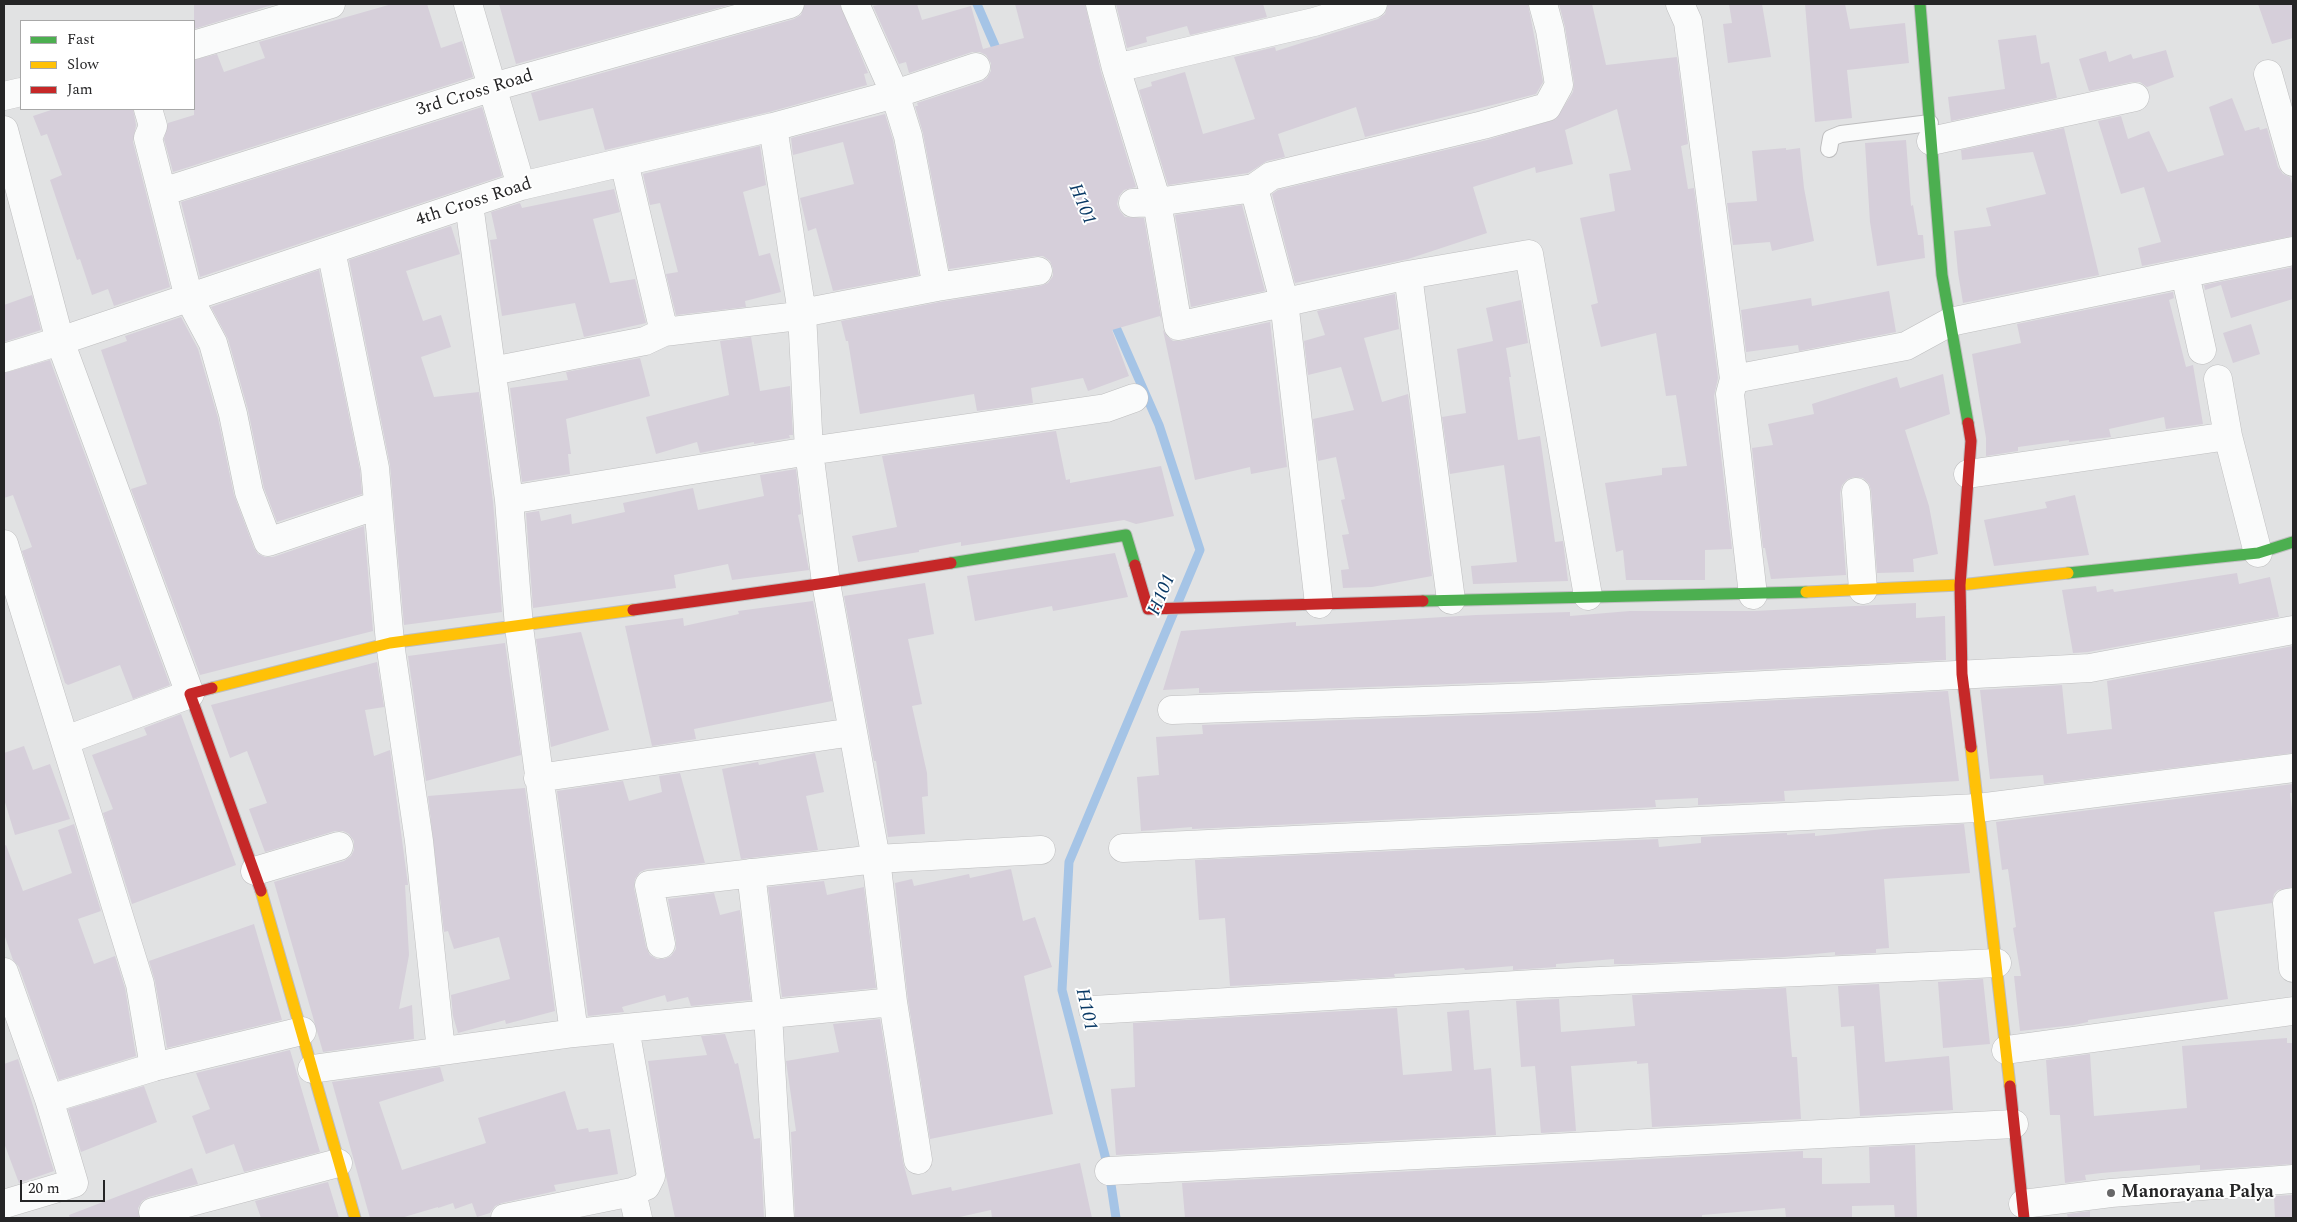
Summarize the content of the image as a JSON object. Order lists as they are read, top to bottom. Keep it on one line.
{"streets":{"street":["3rd Cross Road","4th Cross Road"]},"water":["H101"],"places":["Manorayana Palya"],"legend":["Fast","Slow","Jam"],"scale_bar":"20 m"}
